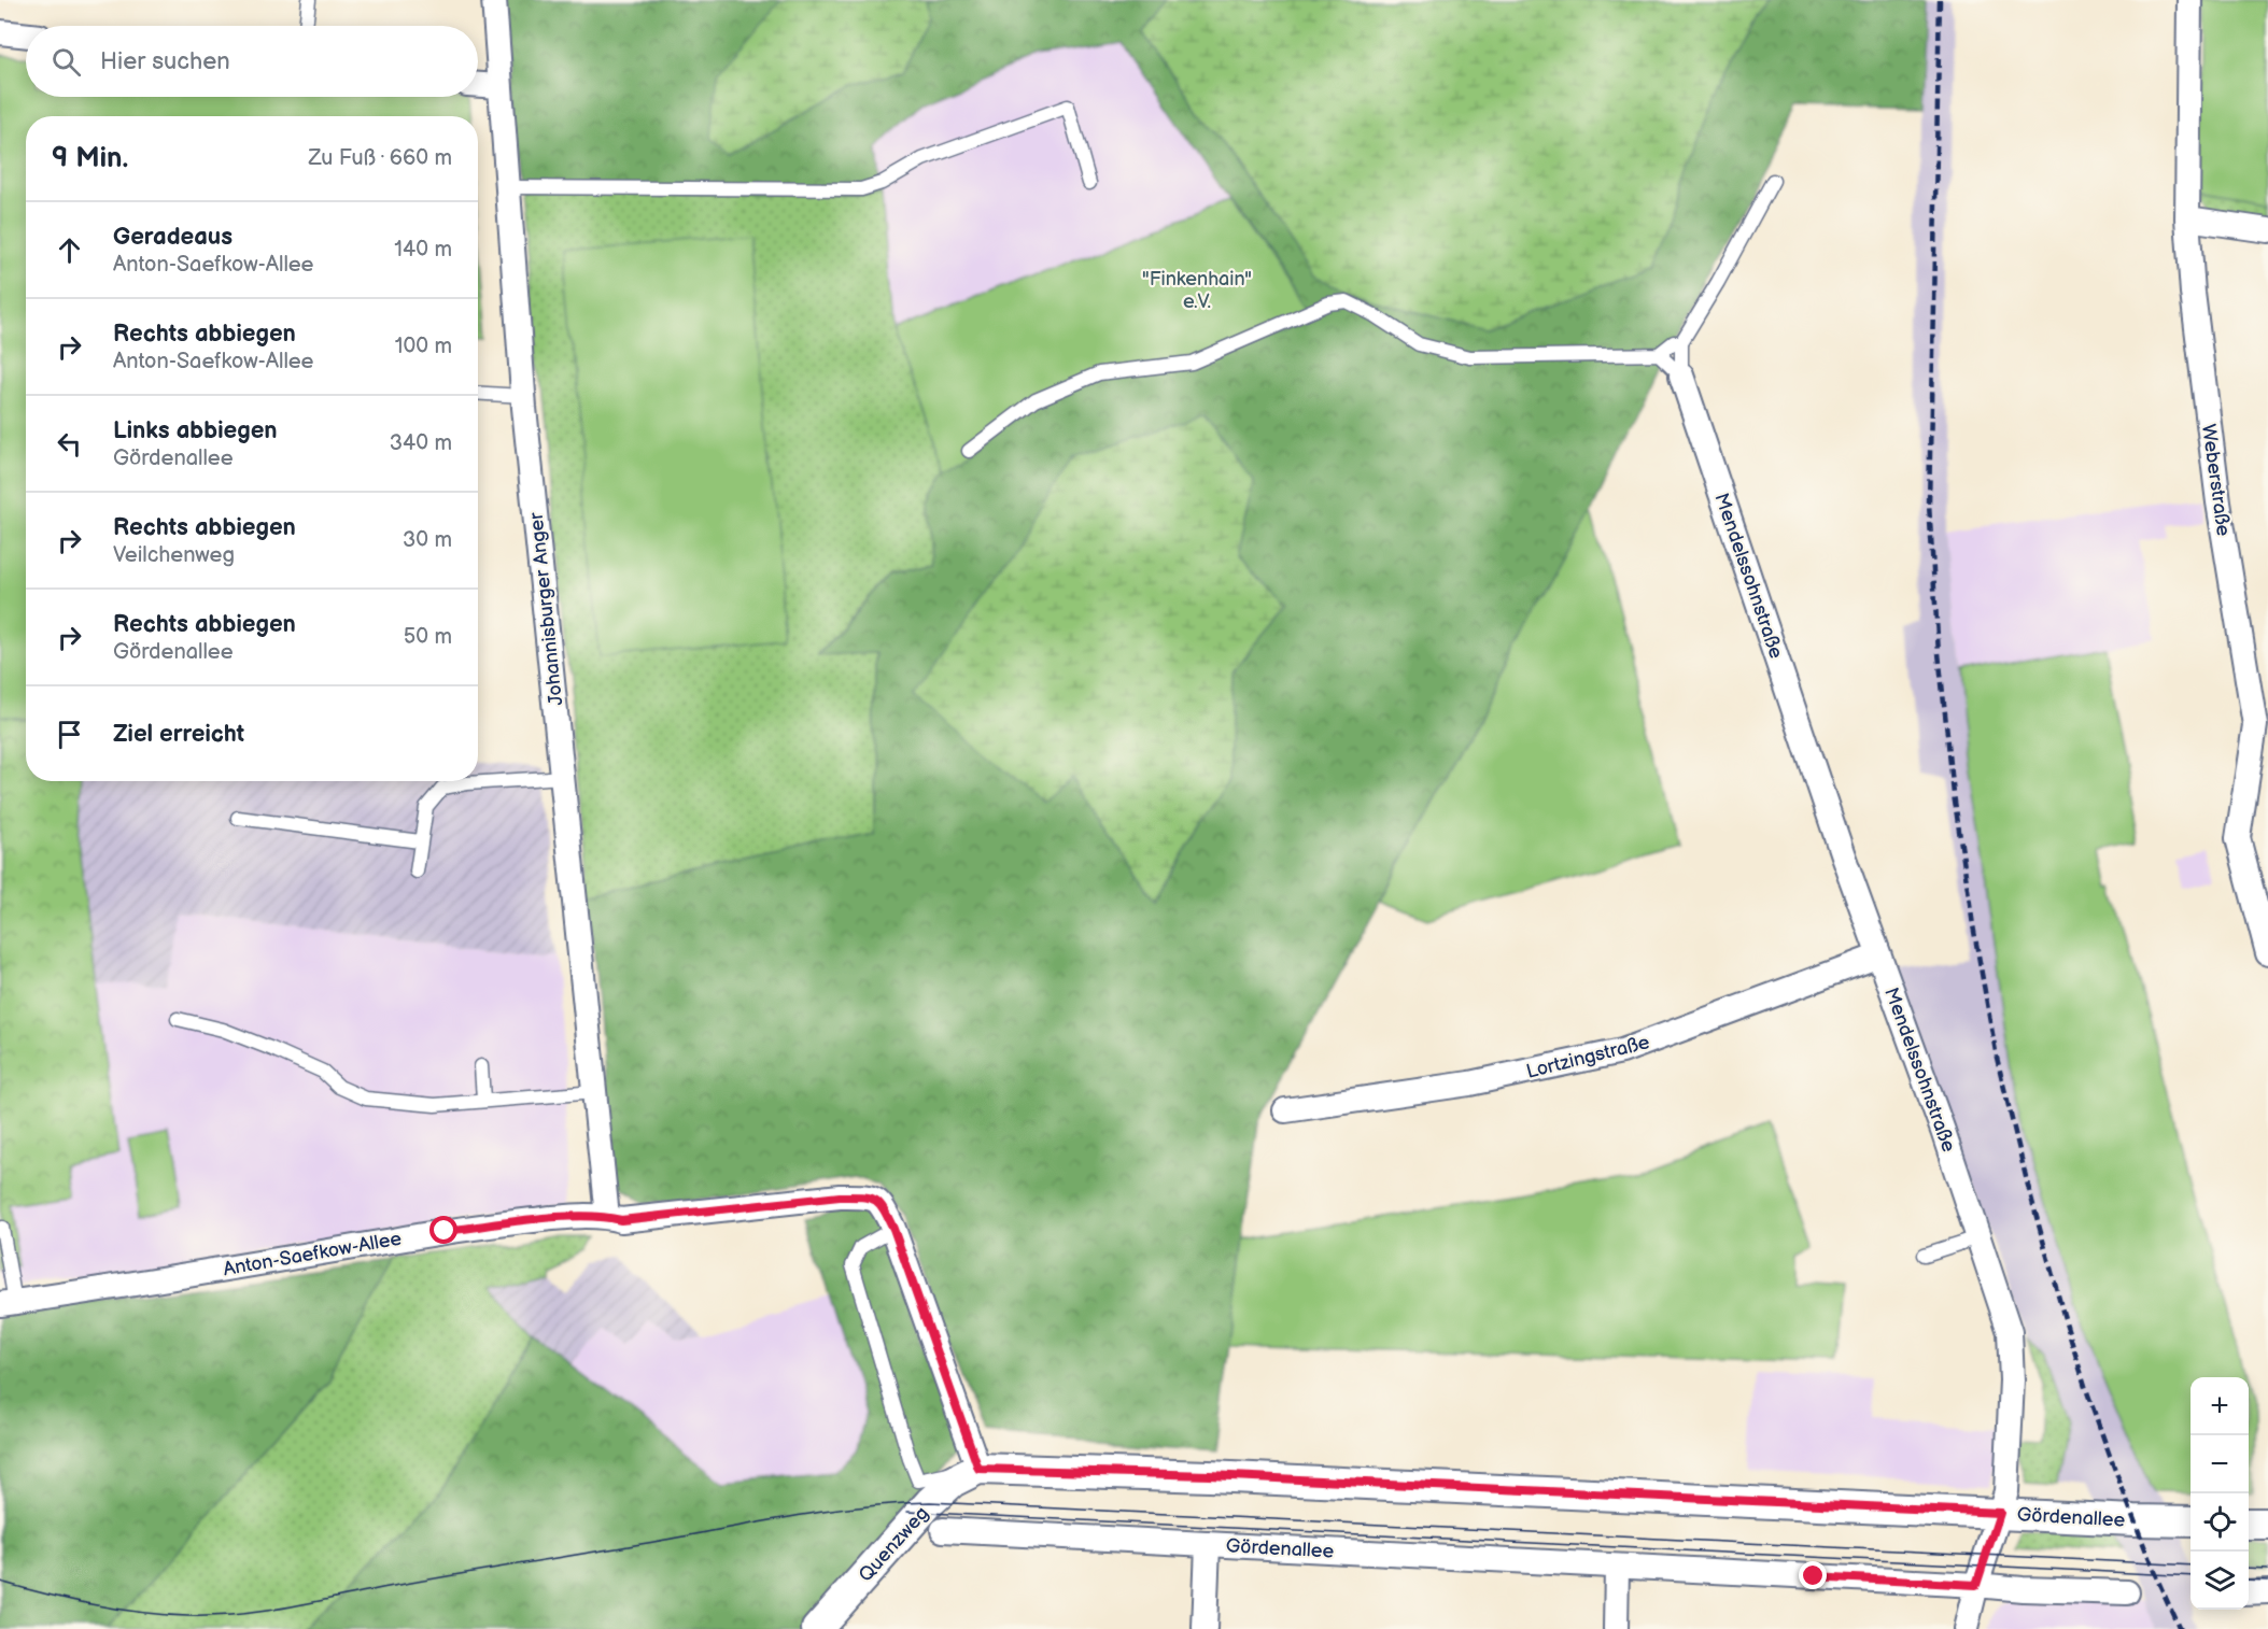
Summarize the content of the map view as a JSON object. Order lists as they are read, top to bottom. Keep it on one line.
{"streets":{"street":["Weberstraße","Mendelssohnstraße","Johannisburger Anger","Lortzingstraße","Anton-Saefkow-Allee","Gördenallee","Quenzweg"]},"crossings":[["Mendelssohnstraße","Lortzingstraße"],["Mendelssohnstraße","Gördenallee"],["Johannisburger Anger","Anton-Saefkow-Allee"],["Anton-Saefkow-Allee","Gördenallee"],["Anton-Saefkow-Allee","Quenzweg"],["Gördenallee","Quenzweg"]],"parks":["\"Finkenhain\" e.V."],"page":{"search":"Hier suchen","heading":["9 Min.","Zu Fuß · 660 m"],"list":[["Geradeaus","Anton-Saefkow-Allee","140 m"],["Rechts abbiegen","Anton-Saefkow-Allee","100 m"],["Links abbiegen","Gördenallee","340 m"],["Rechts abbiegen","Veilchenweg","30 m"],["Rechts abbiegen","Gördenallee","50 m"],"Ziel erreicht"],"map_buttons":["+","−"]}}
